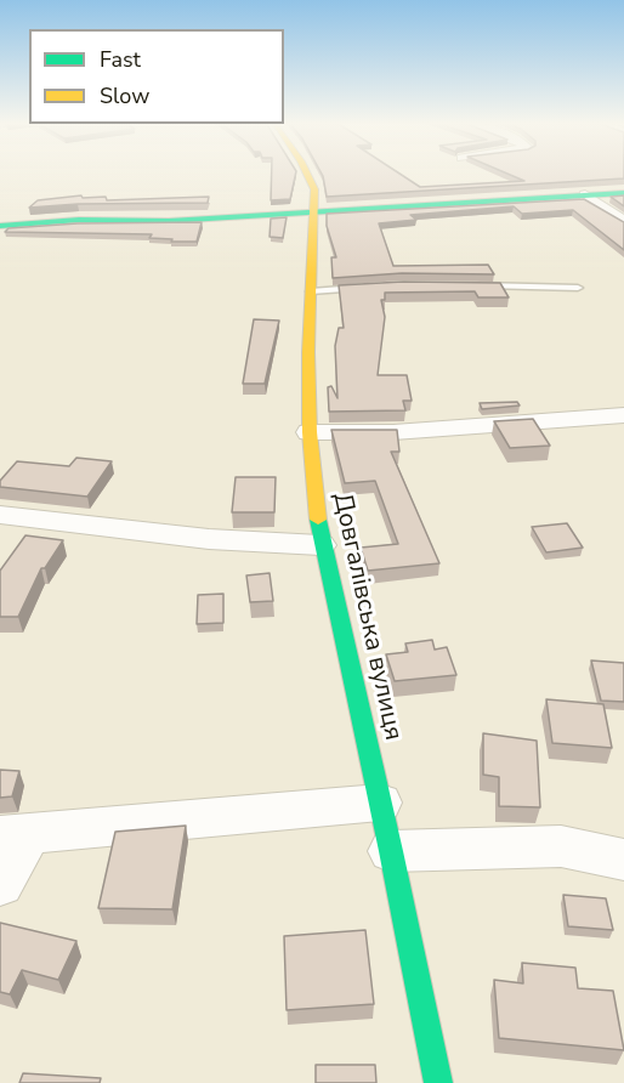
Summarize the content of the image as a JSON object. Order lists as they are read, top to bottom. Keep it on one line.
{"streets":{"street":["Довгалівська вулиця"]},"legend":["Fast","Slow"]}
